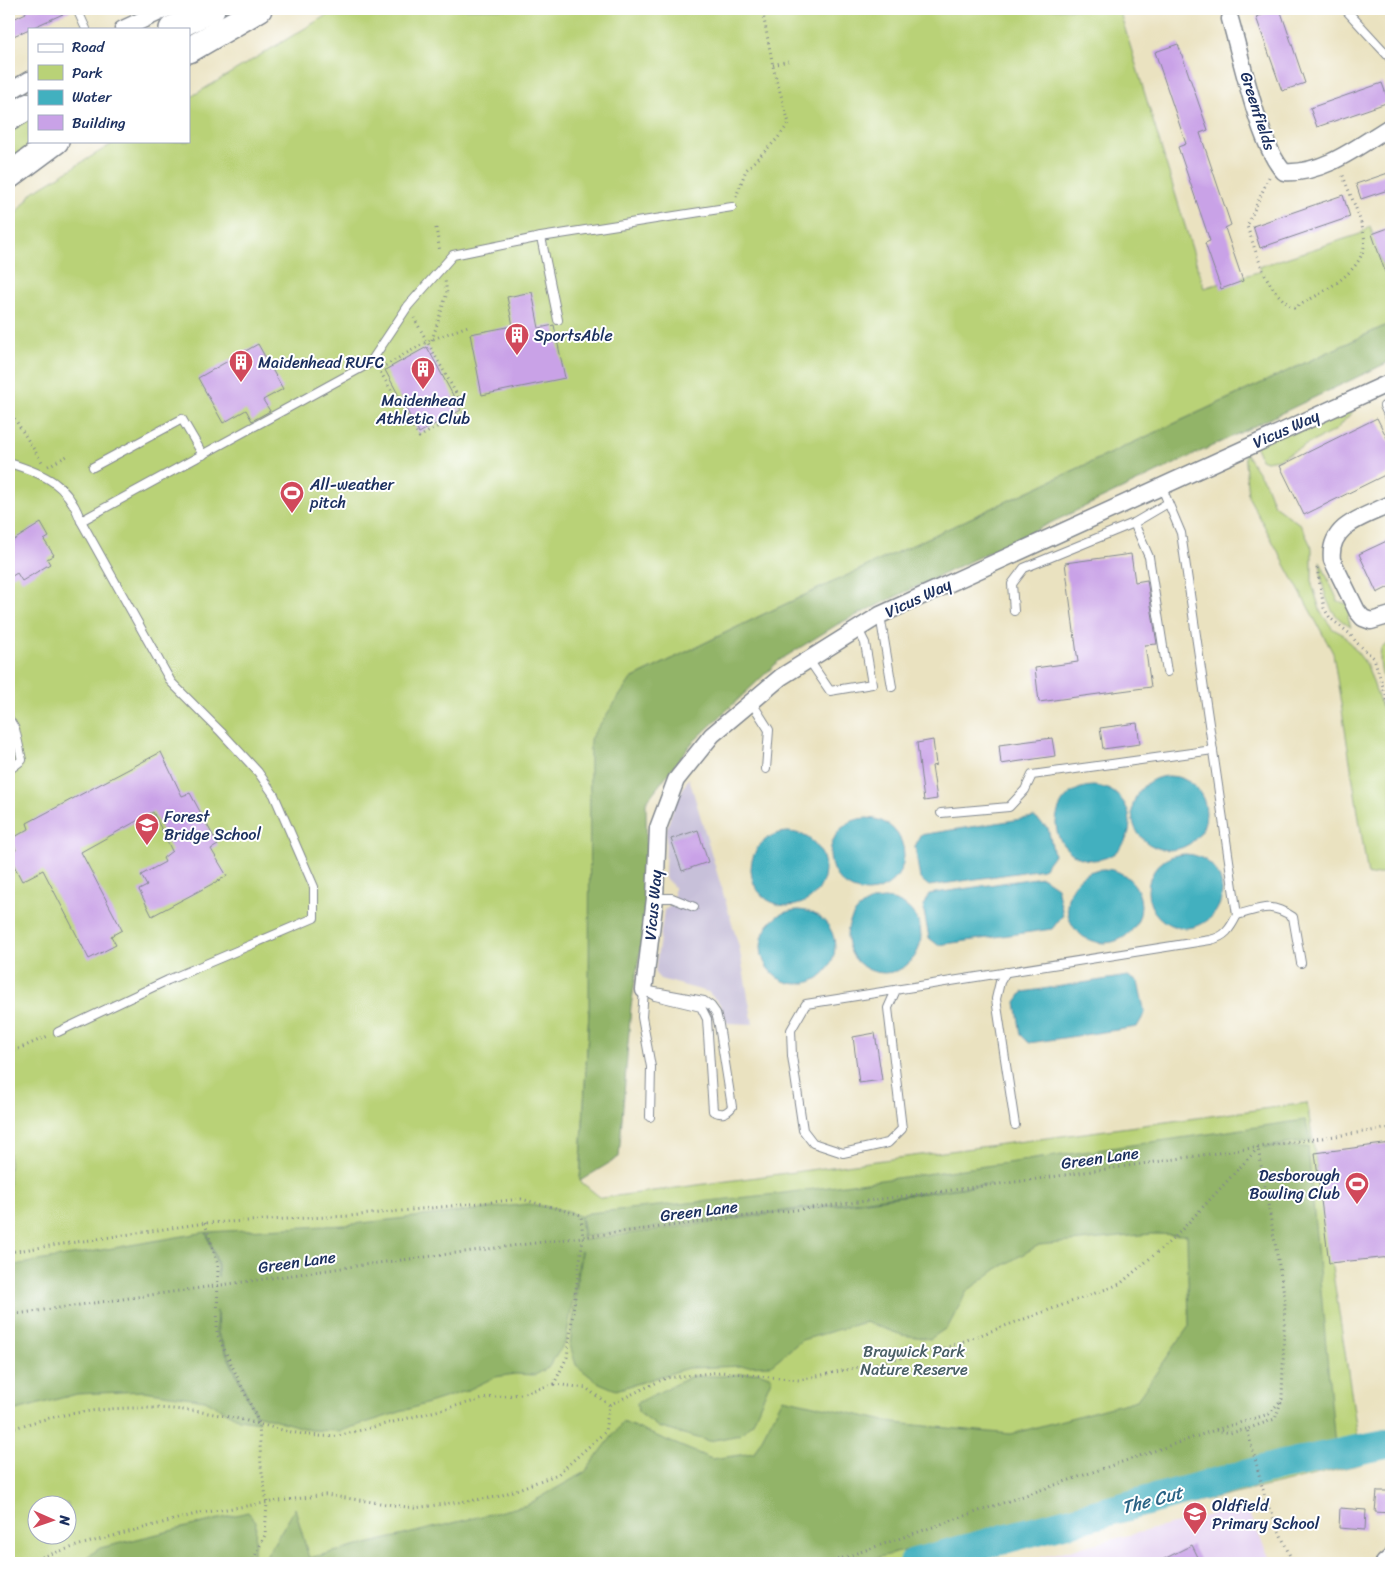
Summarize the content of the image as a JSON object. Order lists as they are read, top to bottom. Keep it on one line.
{"streets":{"street":["Greenfields","Vicus Way"],"path":["Green Lane"]},"water":["The Cut"],"parks":["Braywick Park Nature Reserve"],"places":{"building":["SportsAble","Maidenhead RUFC","Maidenhead Athletic Club"],"sports":["All-weather pitch","Desborough Bowling Club"],"school or university":["Forest Bridge School","Oldfield Primary School"]},"legend":["Road","Park","Water","Building"],"north":"right"}
